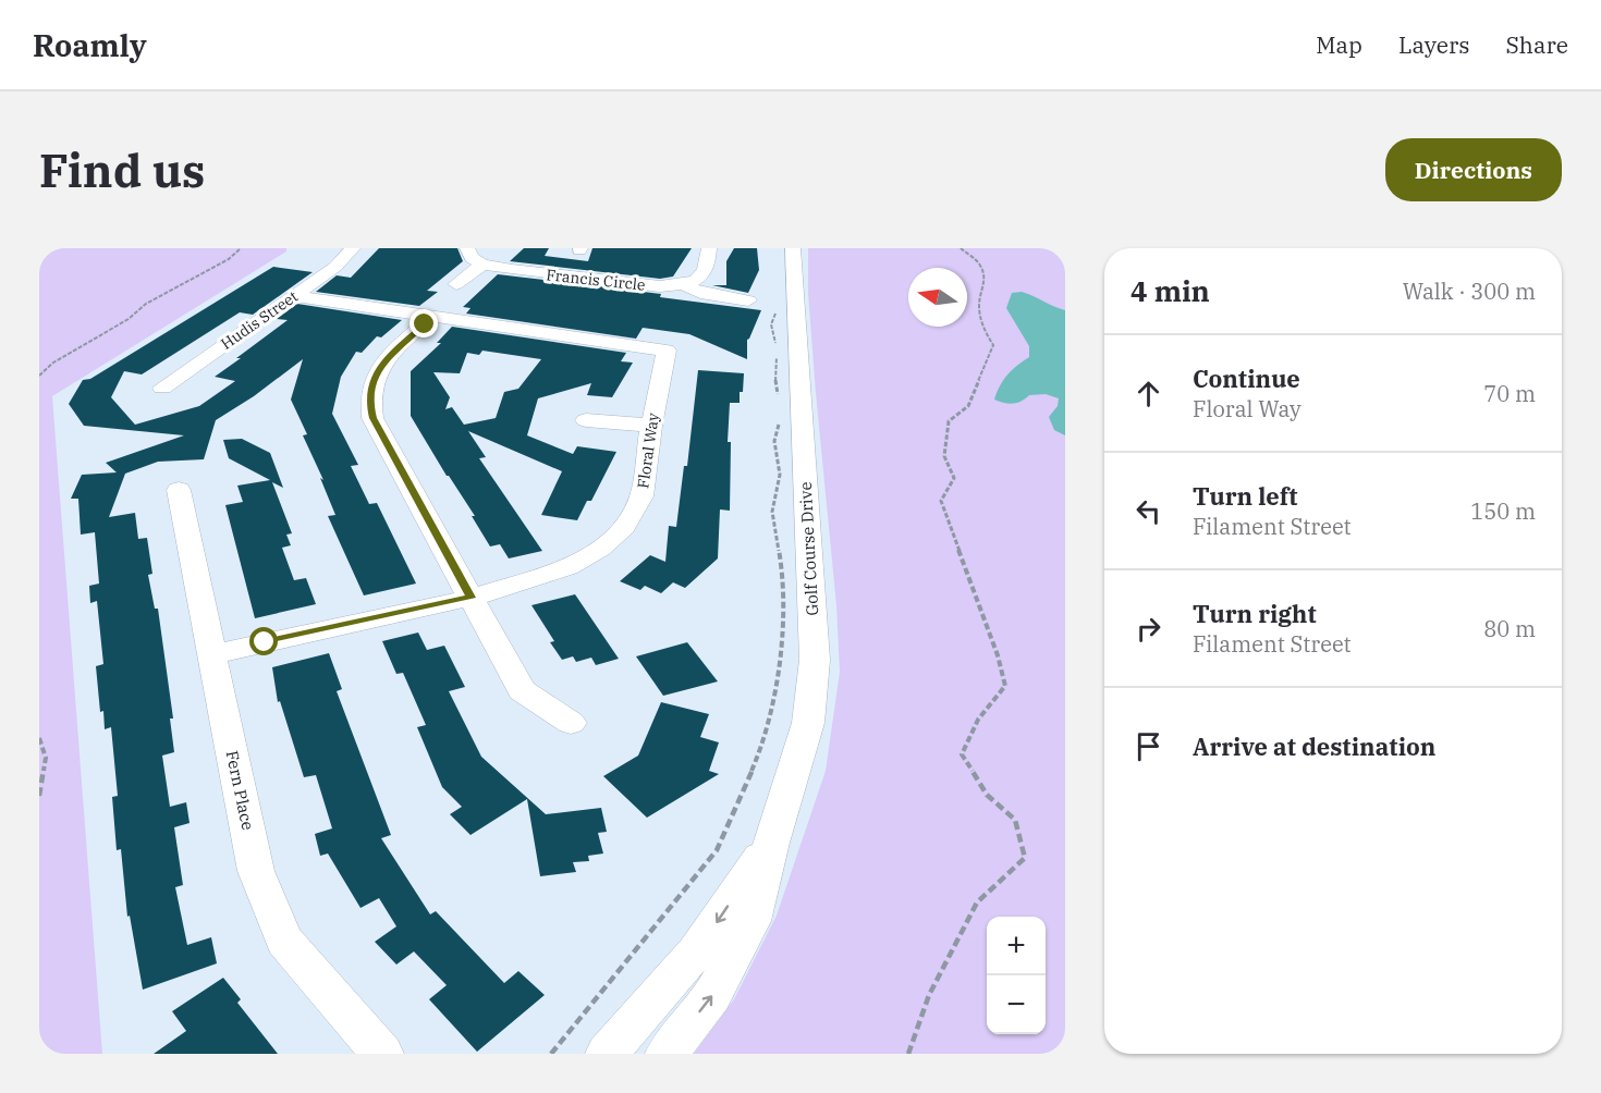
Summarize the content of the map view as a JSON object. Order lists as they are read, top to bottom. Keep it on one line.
{"streets":{"street":["Francis Circle","Hudis Street","Floral Way","Golf Course Drive","Fern Place"]},"crossings":[["Hudis Street","Floral Way"],["Floral Way","Fern Place"]],"north":"left","page":{"header":"Roamly","nav":["Map","Layers","Share"],"buttons":"Directions","title":"Find us","heading":["4 min","Walk · 300 m"],"list":[["Continue","Floral Way","70 m"],["Turn left","Filament Street","150 m"],["Turn right","Filament Street","80 m"],"Arrive at destination"],"map_buttons":["+","−"]}}
